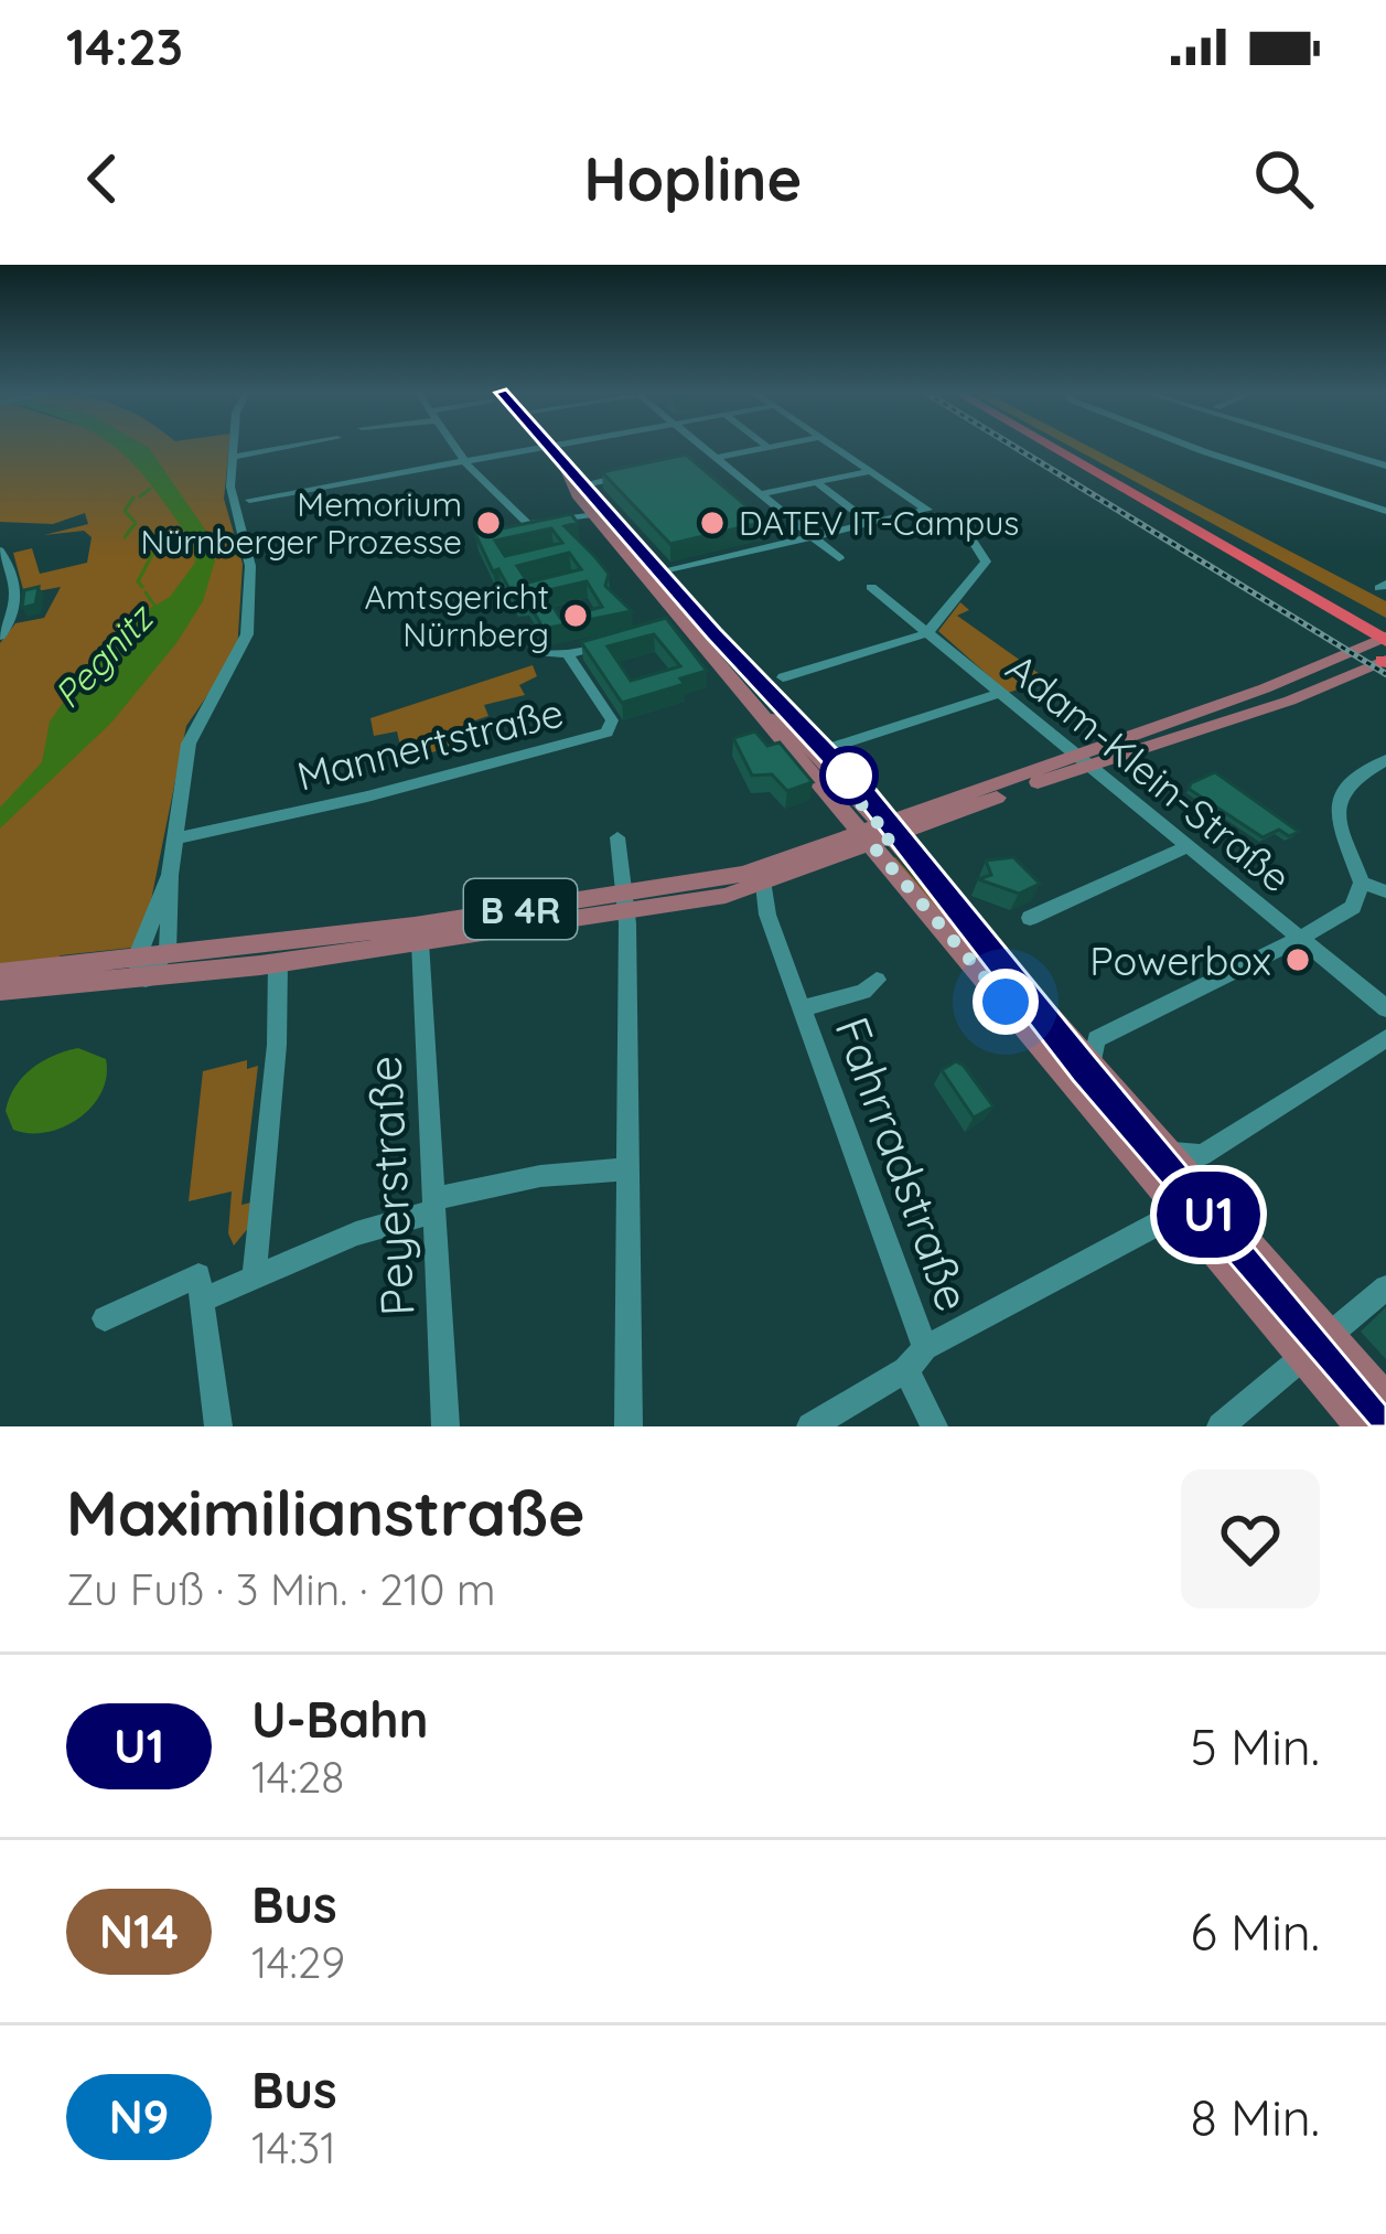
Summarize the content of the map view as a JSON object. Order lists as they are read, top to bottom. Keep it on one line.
{"streets":{"main road":["B 4R"],"street":["Mannertstraße","Adam-Klein-Straße","Fahrradstraße","Peyerstraße"]},"crossings":[["Adam-Klein-Straße","B 4R"],["B 4R","Fahrradstraße"],["B 4R","Peyerstraße"]],"water":["Pegnitz"],"places":["Memorium Nürnberger Prozesse","DATEV IT-Campus","Amtsgericht Nürnberg","Powerbox"],"lines":["metro line U1"],"page":{"status":"14:23","header":"Hopline","on_map":"U1","heading":["Maximilianstraße","Zu Fuß · 3 Min. · 210 m"],"list":[{"mark":"U1","name":"U-Bahn","note":"14:28","value":"5 Min."},{"mark":"N14","name":"Bus","note":"14:29","value":"6 Min."},{"mark":"N9","name":"Bus","note":"14:31","value":"8 Min."}]}}
